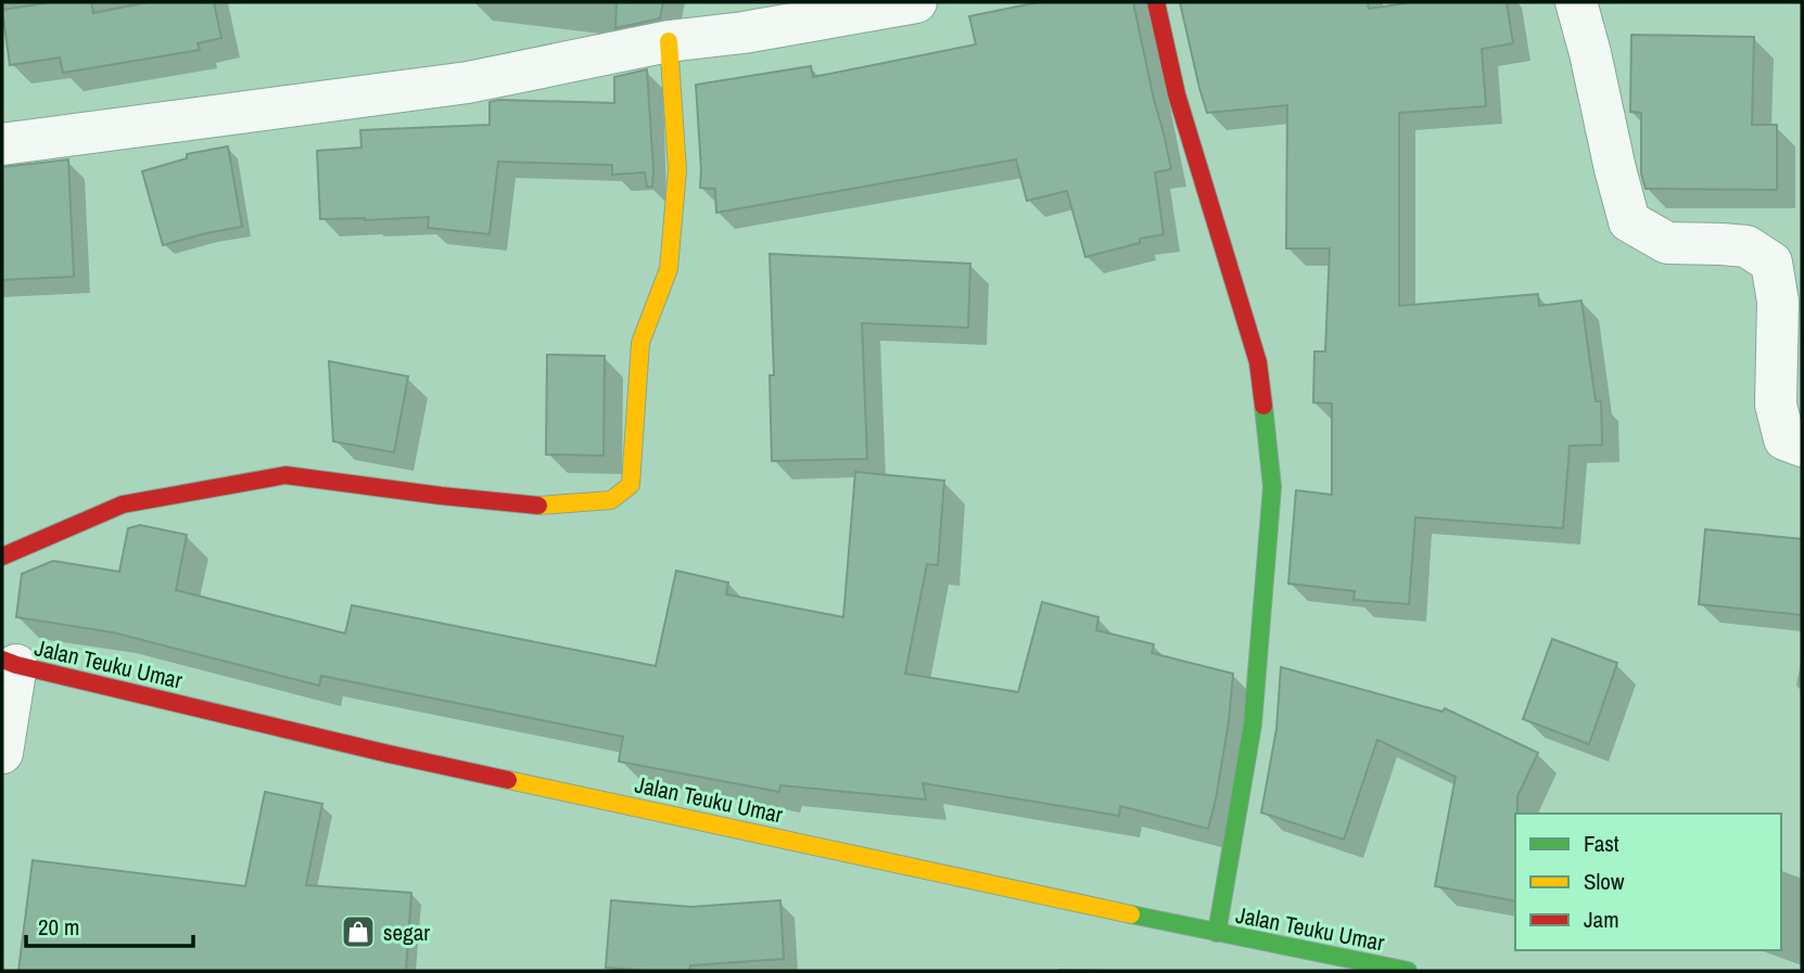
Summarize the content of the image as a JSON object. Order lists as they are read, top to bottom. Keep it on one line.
{"streets":{"street":["Jalan Teuku Umar"]},"places":{"shop":["segar"]},"legend":["Fast","Slow","Jam"],"scale_bar":"20 m"}
